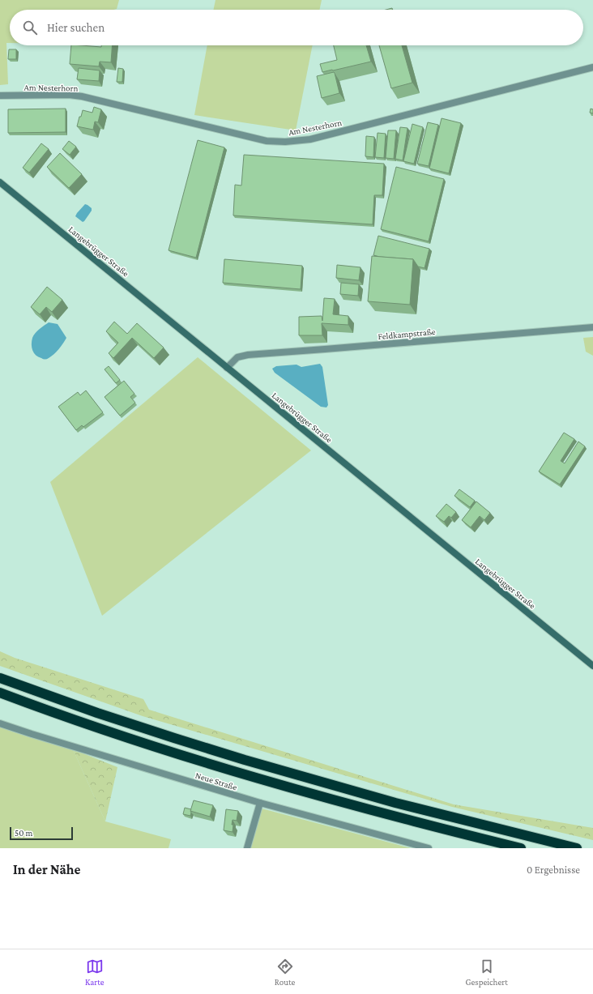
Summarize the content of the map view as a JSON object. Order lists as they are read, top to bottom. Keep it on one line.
{"streets":{"street":["Am Nesterhorn","Langebrügger Straße","Feldkampstraße","Neue Straße"]},"crossings":[["Langebrügger Straße","Feldkampstraße"]],"scale_bar":"50 m","page":{"search":"Hier suchen","scale":"50 m","heading":["In der Nähe","0 Ergebnisse"],"nav":["Karte","Route","Gespeichert"]}}
